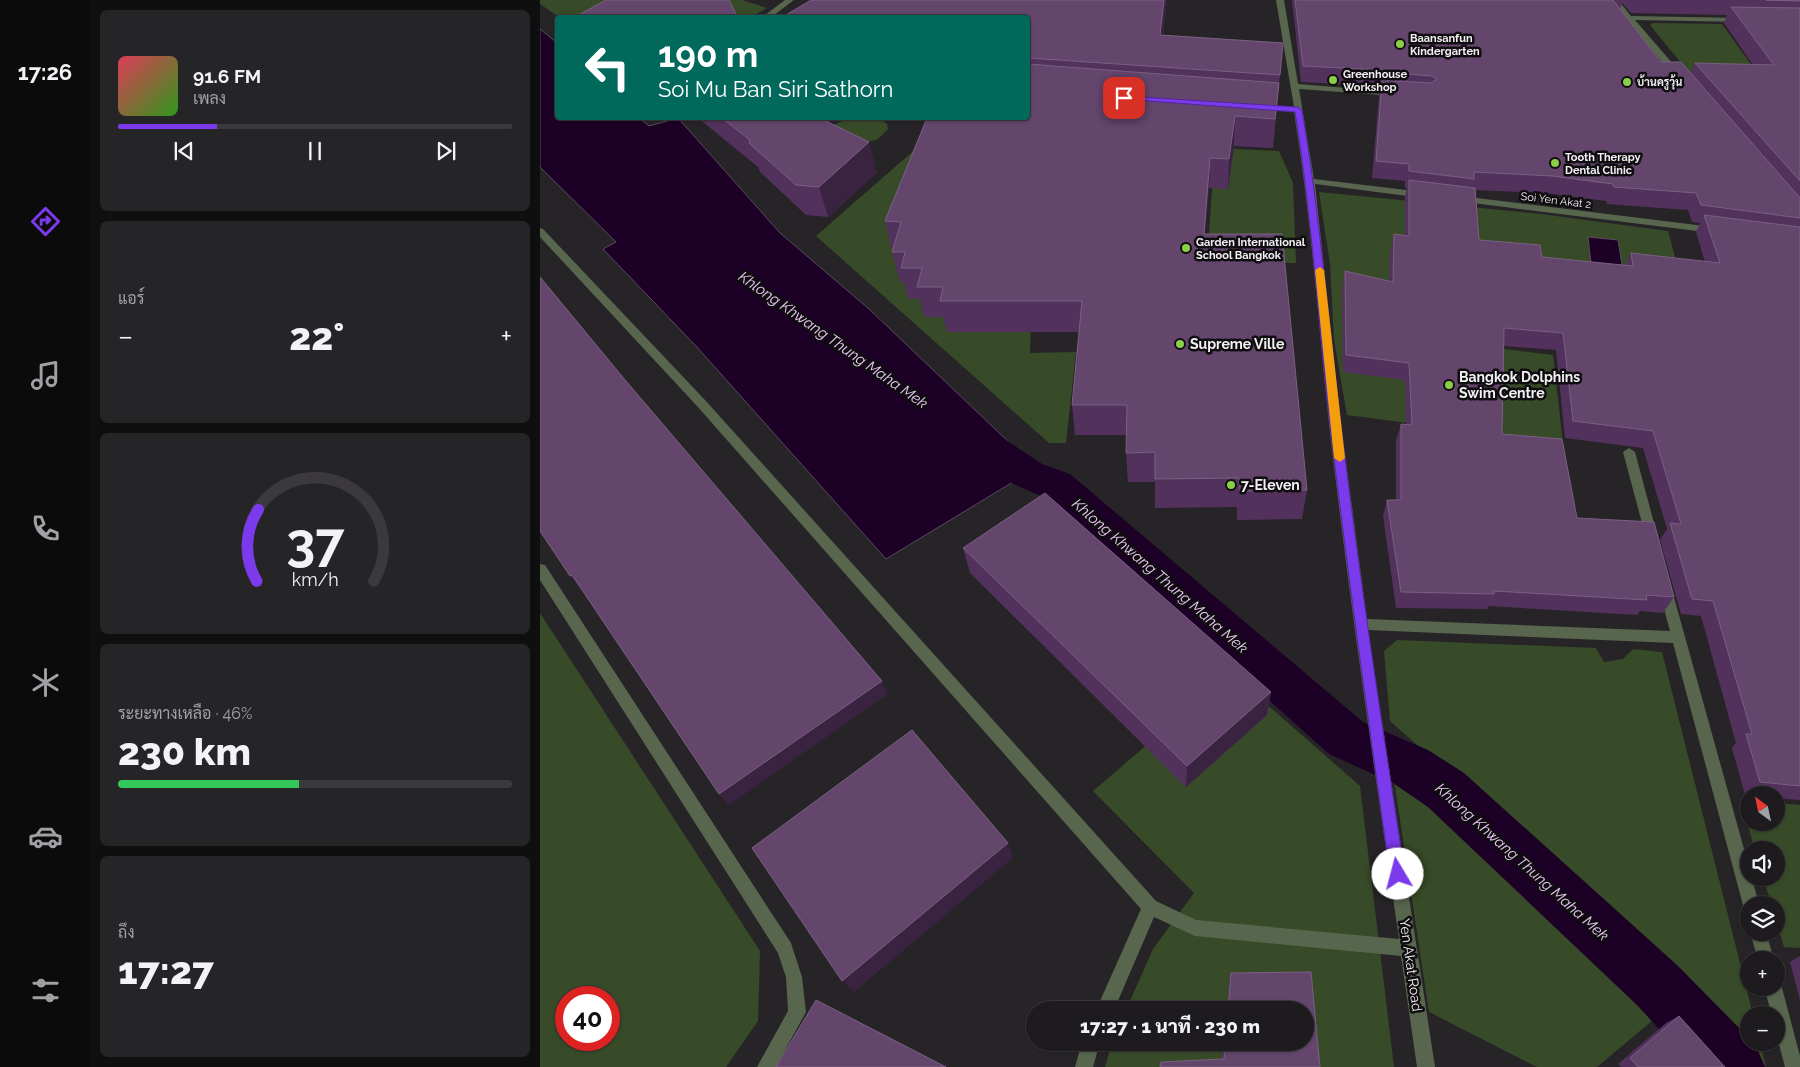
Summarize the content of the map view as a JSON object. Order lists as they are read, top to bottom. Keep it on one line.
{"streets":{"street":["Soi Yen Akat 2","Yen Akat Road"]},"crossings":[["Soi Yen Akat 2","Yen Akat Road"]],"water":["Khlong Khwang Thung Maha Mek"],"places":["Baansanfun Kindergarten","Greenhouse Workshop","บ้านครูวุ้น","Tooth Therapy Dental Clinic","Garden International School Bangkok","Supreme Ville","Bangkok Dolphins Swim Centre","7-Eleven"],"north":"top left","page":{"tabs":"17:26","turn":["190 m","Soi Mu Ban Siri Sathorn"],"song":["91.6 FM","เพลง"],"tile":["แอร์",["ระยะทางเหลือ · 46%","230 km"],["ถึง","17:27"]],"heat":["−","22°","+"],"map_buttons":["+","−"],"limit":"40","trip":"17:27 · 1 นาที · 230 m","gauge":["37","km/h"]}}
